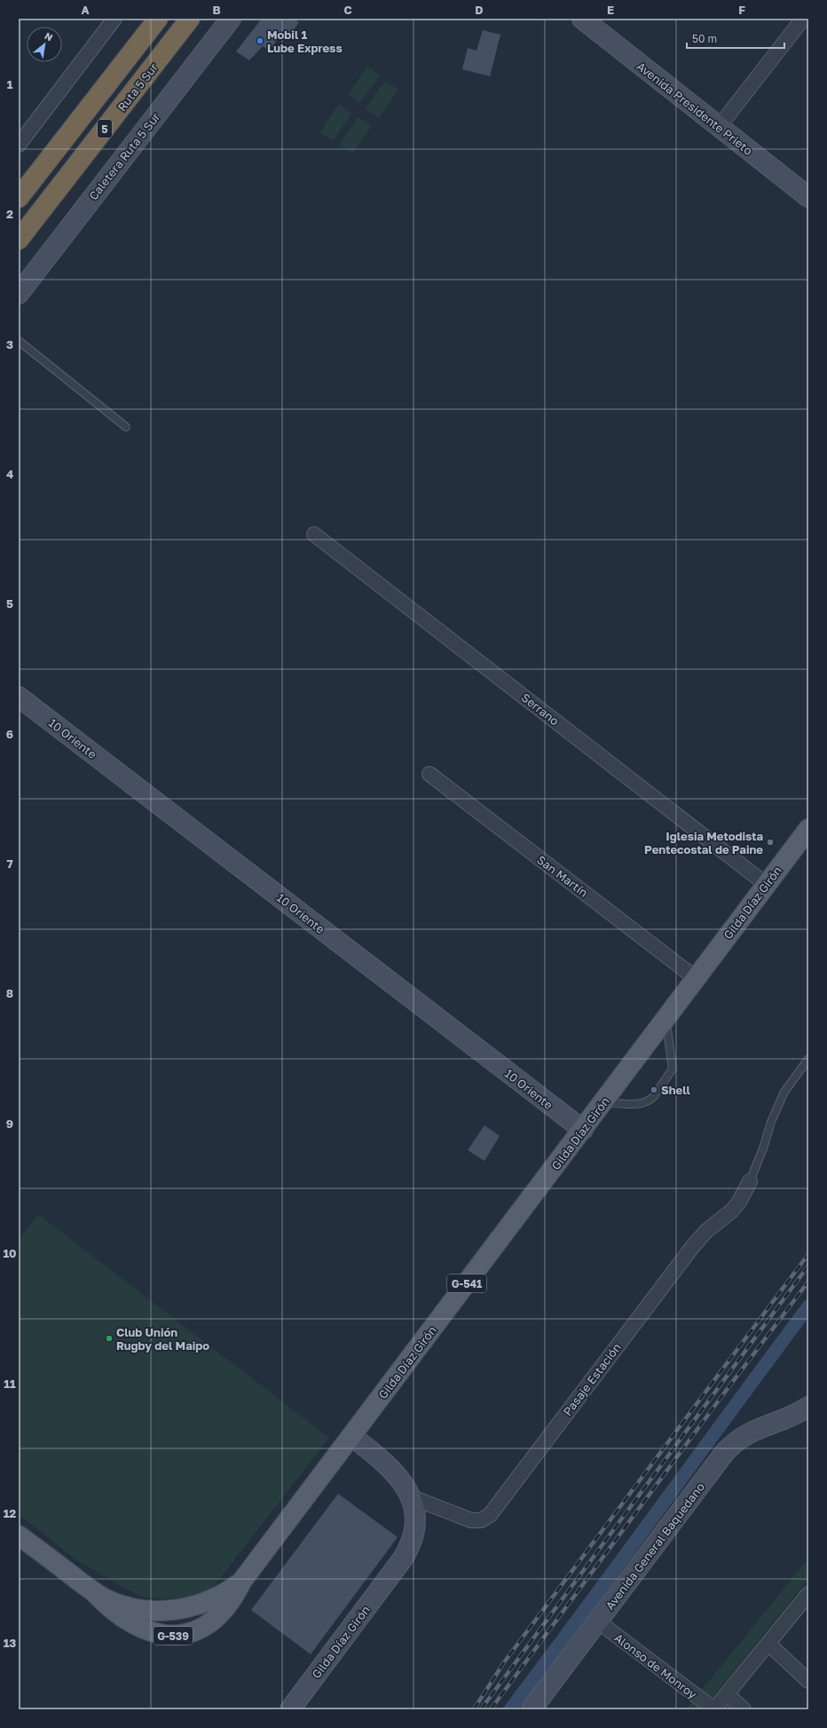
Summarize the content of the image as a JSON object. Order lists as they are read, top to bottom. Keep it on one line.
{"streets":{"highway":["Ruta 5 Sur","5"],"main road":["Gilda Díaz Girón","G-541","G-539"],"street":["Avenida Presidente Prieto","Caletera Ruta 5 Sur","Serrano","10 Oriente","San Martín","Pasaje Estación","Avenida General Baquedano","Alonso de Monroy"]},"crossings":[["Serrano","Gilda Díaz Girón"],["10 Oriente","Gilda Díaz Girón"],["San Martín","Gilda Díaz Girón"],["Gilda Díaz Girón","Pasaje Estación"],["Avenida General Baquedano","Alonso de Monroy"]],"places":["Mobil 1 Lube Express","Iglesia Metodista Pentecostal de Paine","Shell","Club Unión Rugby del Maipo"],"scale_bar":"50 m","north":"top right","grid":{"columns":["A","B","C","D","E","F"],"rows":["1","2","3","4","5","6","7","8","9","10","11","12","13"]}}
